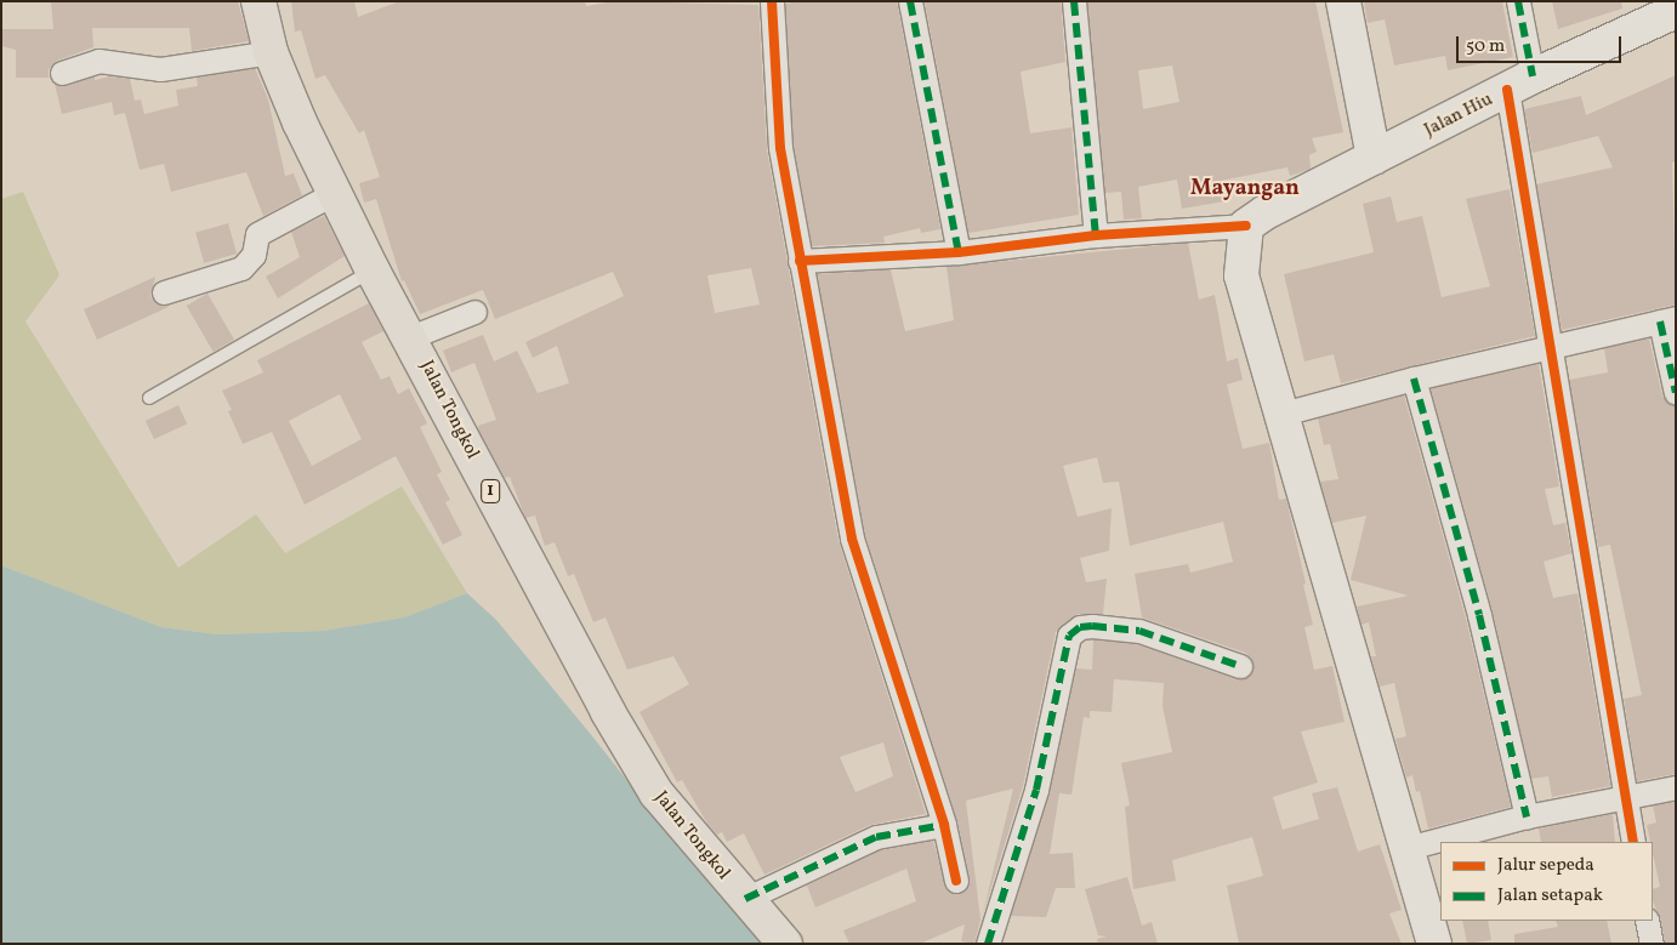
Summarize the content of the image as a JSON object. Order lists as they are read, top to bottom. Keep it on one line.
{"streets":{"highway":["Jalan Tongkol","1"],"main road":["Jalan Hiu"]},"districts":["Mayangan"],"legend":["Jalur sepeda","Jalan setapak"],"scale_bar":"50 m"}
